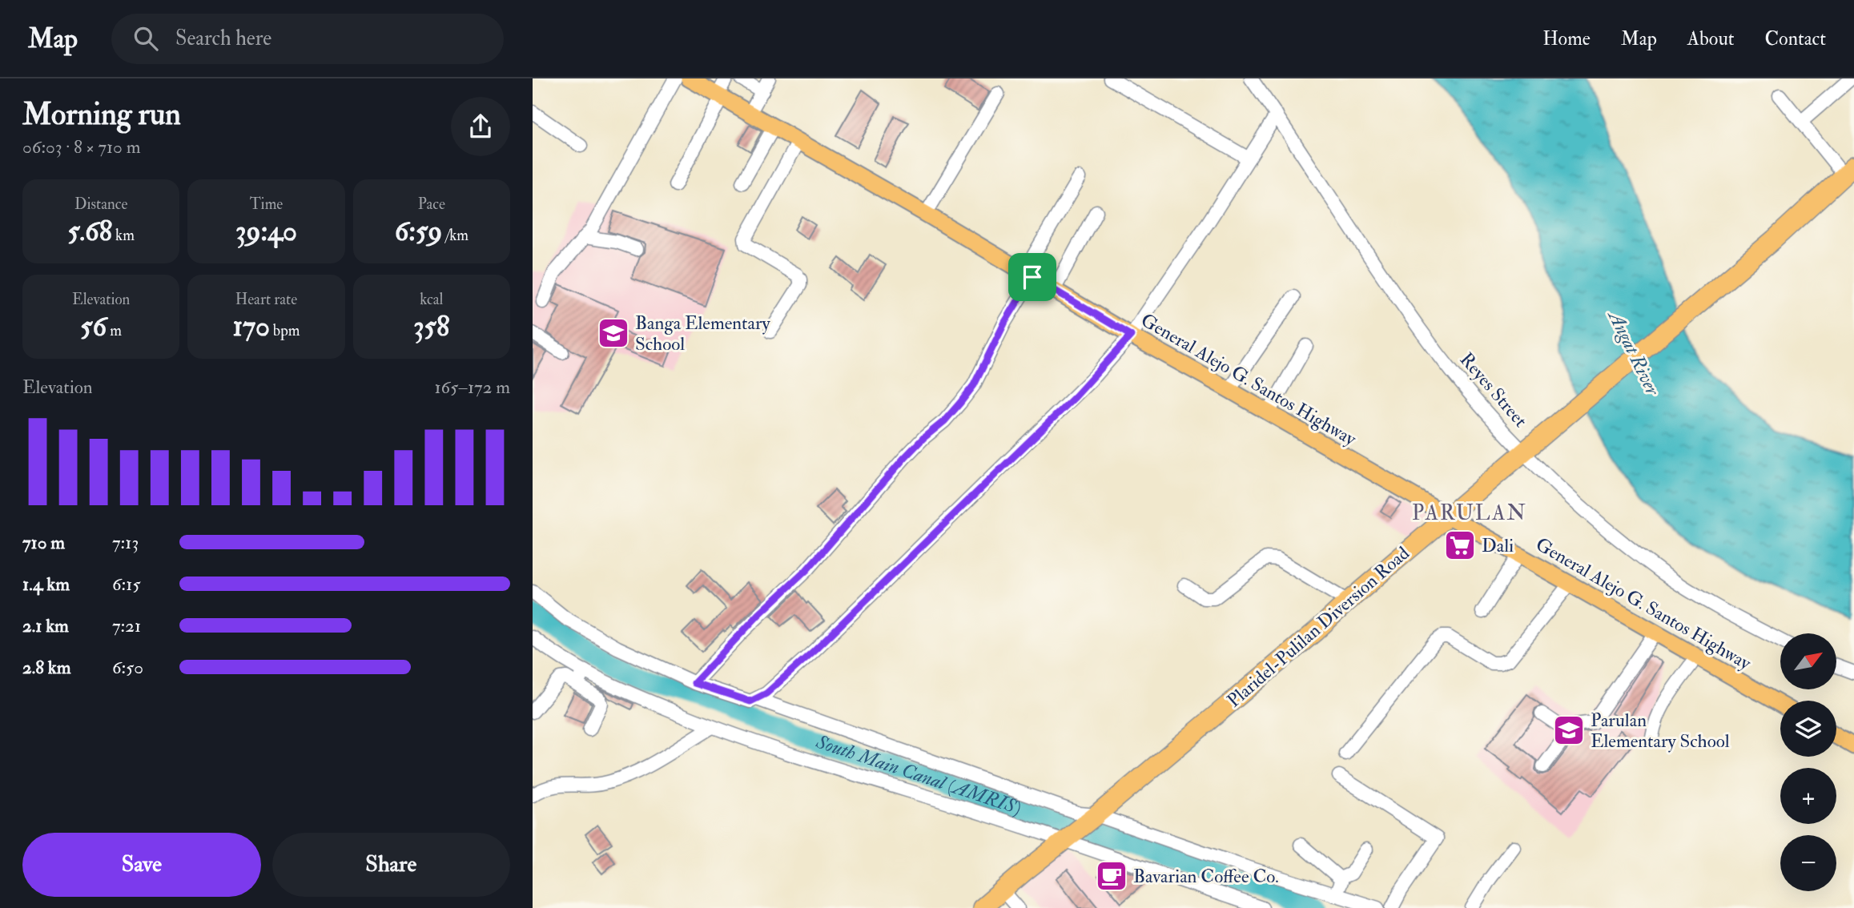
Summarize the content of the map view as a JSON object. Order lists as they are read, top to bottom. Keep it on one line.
{"streets":{"highway":["Plaridel-Pulilan Diversion Road"],"main road":["General Alejo G. Santos Highway"],"street":["Reyes Street"]},"crossings":[["General Alejo G. Santos Highway","Plaridel-Pulilan Diversion Road"],["Reyes Street","Plaridel-Pulilan Diversion Road"]],"districts":["PARULAN"],"water":["Angat River","South Main Canal (AMRIS)"],"places":{"school or university":["Banga Elementary School","Parulan Elementary School"],"supermarket":["Dali"],"cafe":["Bavarian Coffee Co."]},"north":"top right","page":{"header":"Map","search":"Search here","nav":["Home","Map","About","Contact"],"heading":["Morning run","06:03 · 8 × 710 m"],"stats":[["Distance","5.68 km"],["Time","39:40"],["Pace","6:59 /km"],["Elevation","56 m"],["Heart rate","170 bpm"],["kcal","358"]],"chart":["Elevation","165–172 m"],"list":[{"name":"710 m","note":"7:13"},{"name":"1.4 km","note":"6:15"},{"name":"2.1 km","note":"7:21"},{"name":"2.8 km","note":"6:50"}],"map_buttons":["+","−"],"buttons":["Save","Share"]}}
